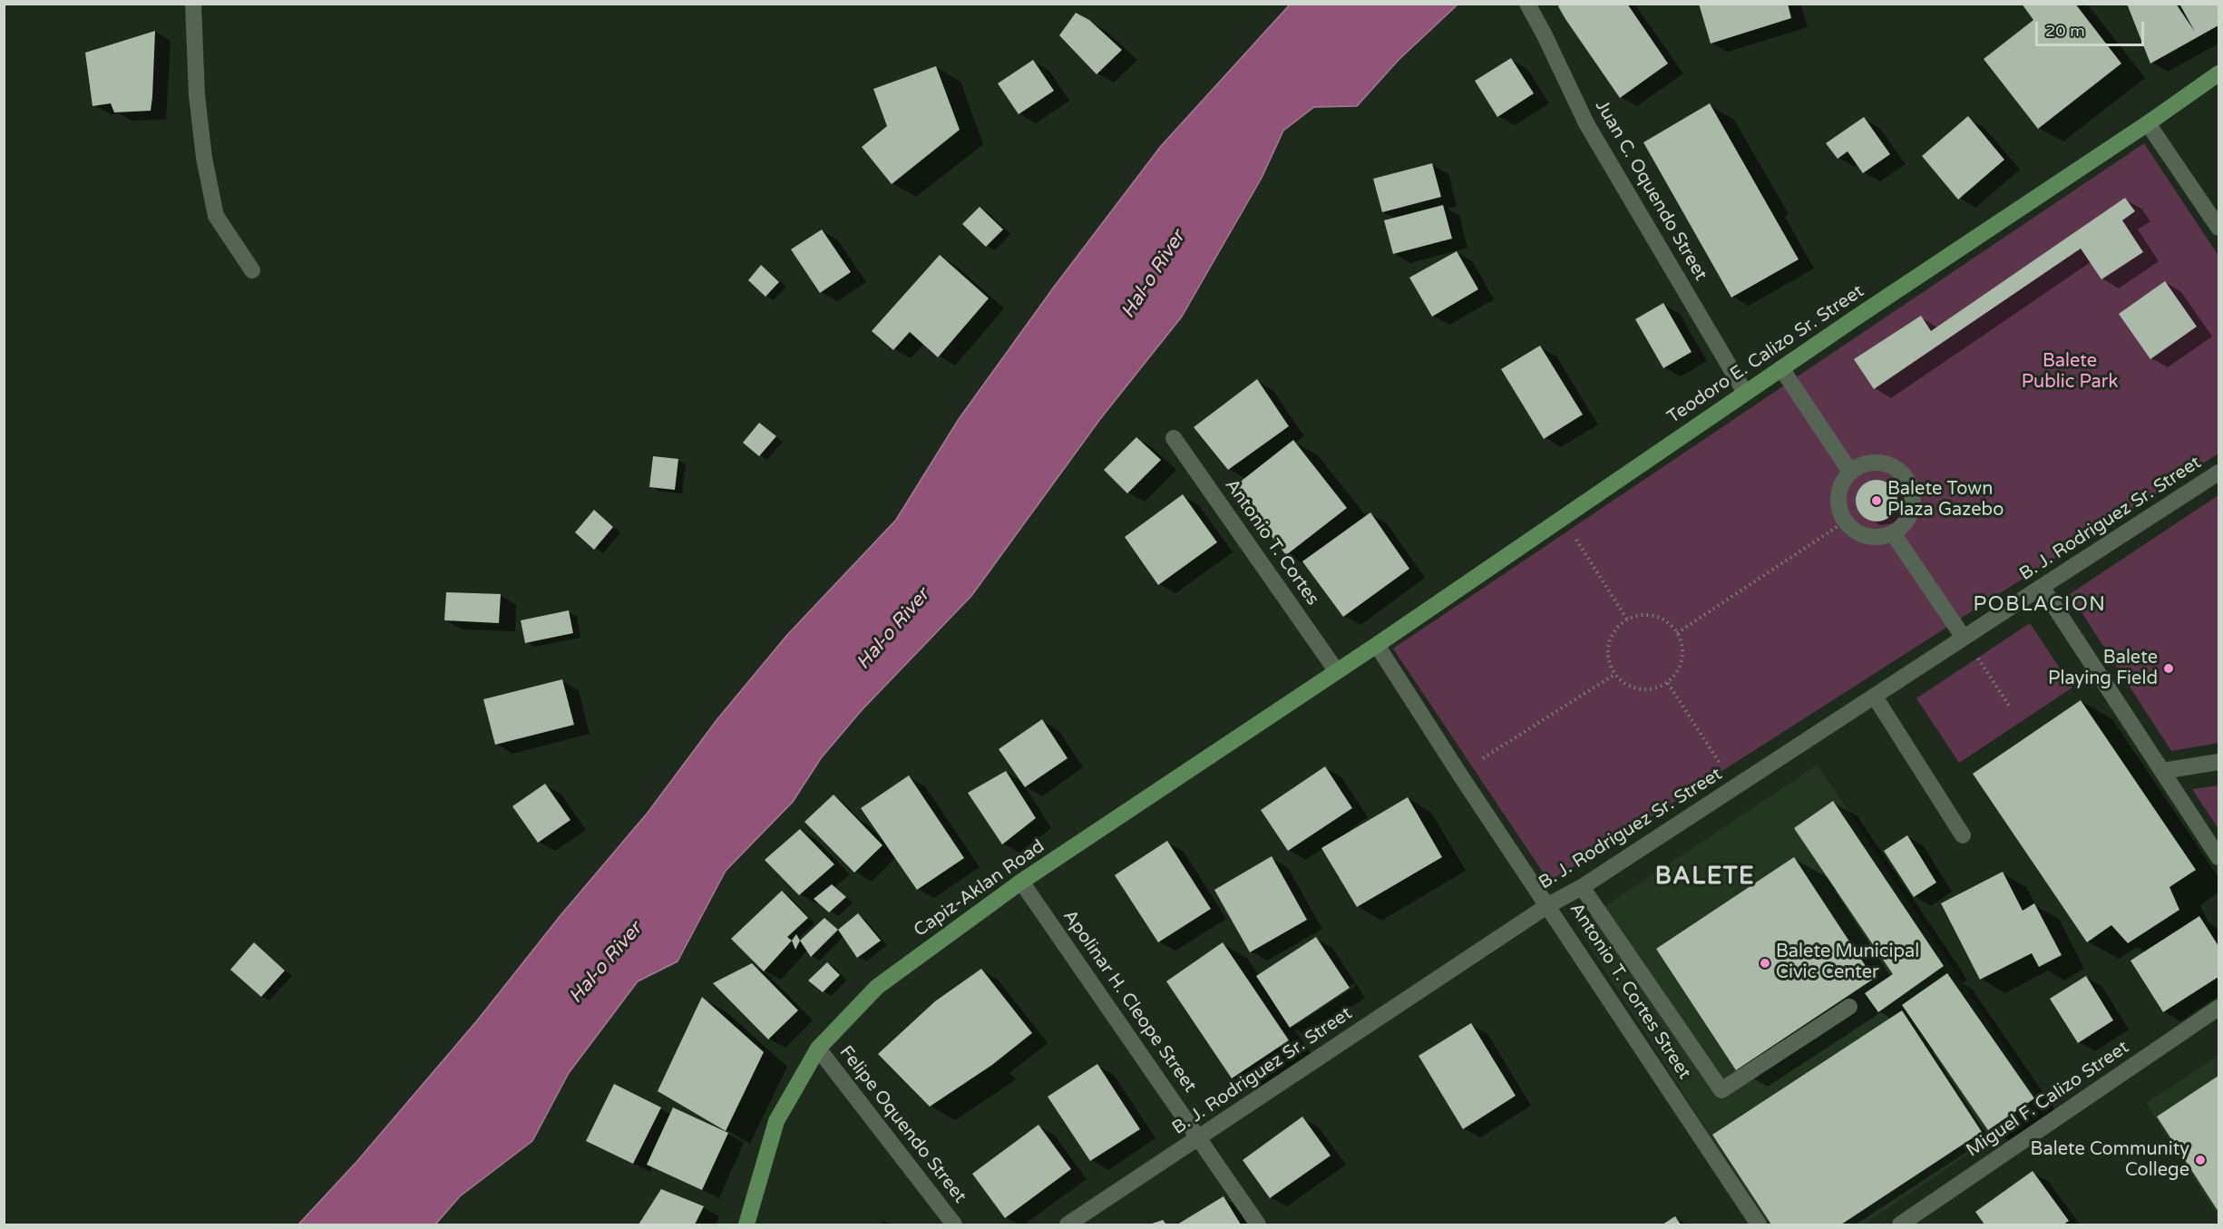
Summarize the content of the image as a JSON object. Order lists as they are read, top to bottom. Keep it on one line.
{"streets":{"main road":["Teodoro E. Calizo Sr. Street","Capiz-Aklan Road"],"street":["Juan C. Oquendo Street","B. J. Rodriguez Sr. Street","Antonio T. Cortes","Antonio T. Cortes Street","Apolinar H. Cleope Street","Miguel F. Calizo Street","Felipe Oquendo Street"]},"crossings":[["Juan C. Oquendo Street","Teodoro E. Calizo Sr. Street"],["Teodoro E. Calizo Sr. Street","Antonio T. Cortes"],["Teodoro E. Calizo Sr. Street","Capiz-Aklan Road"],["Teodoro E. Calizo Sr. Street","Antonio T. Cortes Street"],["B. J. Rodriguez Sr. Street","Antonio T. Cortes Street"],["B. J. Rodriguez Sr. Street","Apolinar H. Cleope Street"],["Antonio T. Cortes","Capiz-Aklan Road"],["Capiz-Aklan Road","Apolinar H. Cleope Street"],["Capiz-Aklan Road","Felipe Oquendo Street"]],"districts":["POBLACION","BALETE"],"water":["Hal-o River"],"parks":["Balete Public Park"],"places":["Balete Town Plaza Gazebo","Balete Playing Field","Balete Municipal Civic Center","Balete Community College"],"scale_bar":"20 m"}
